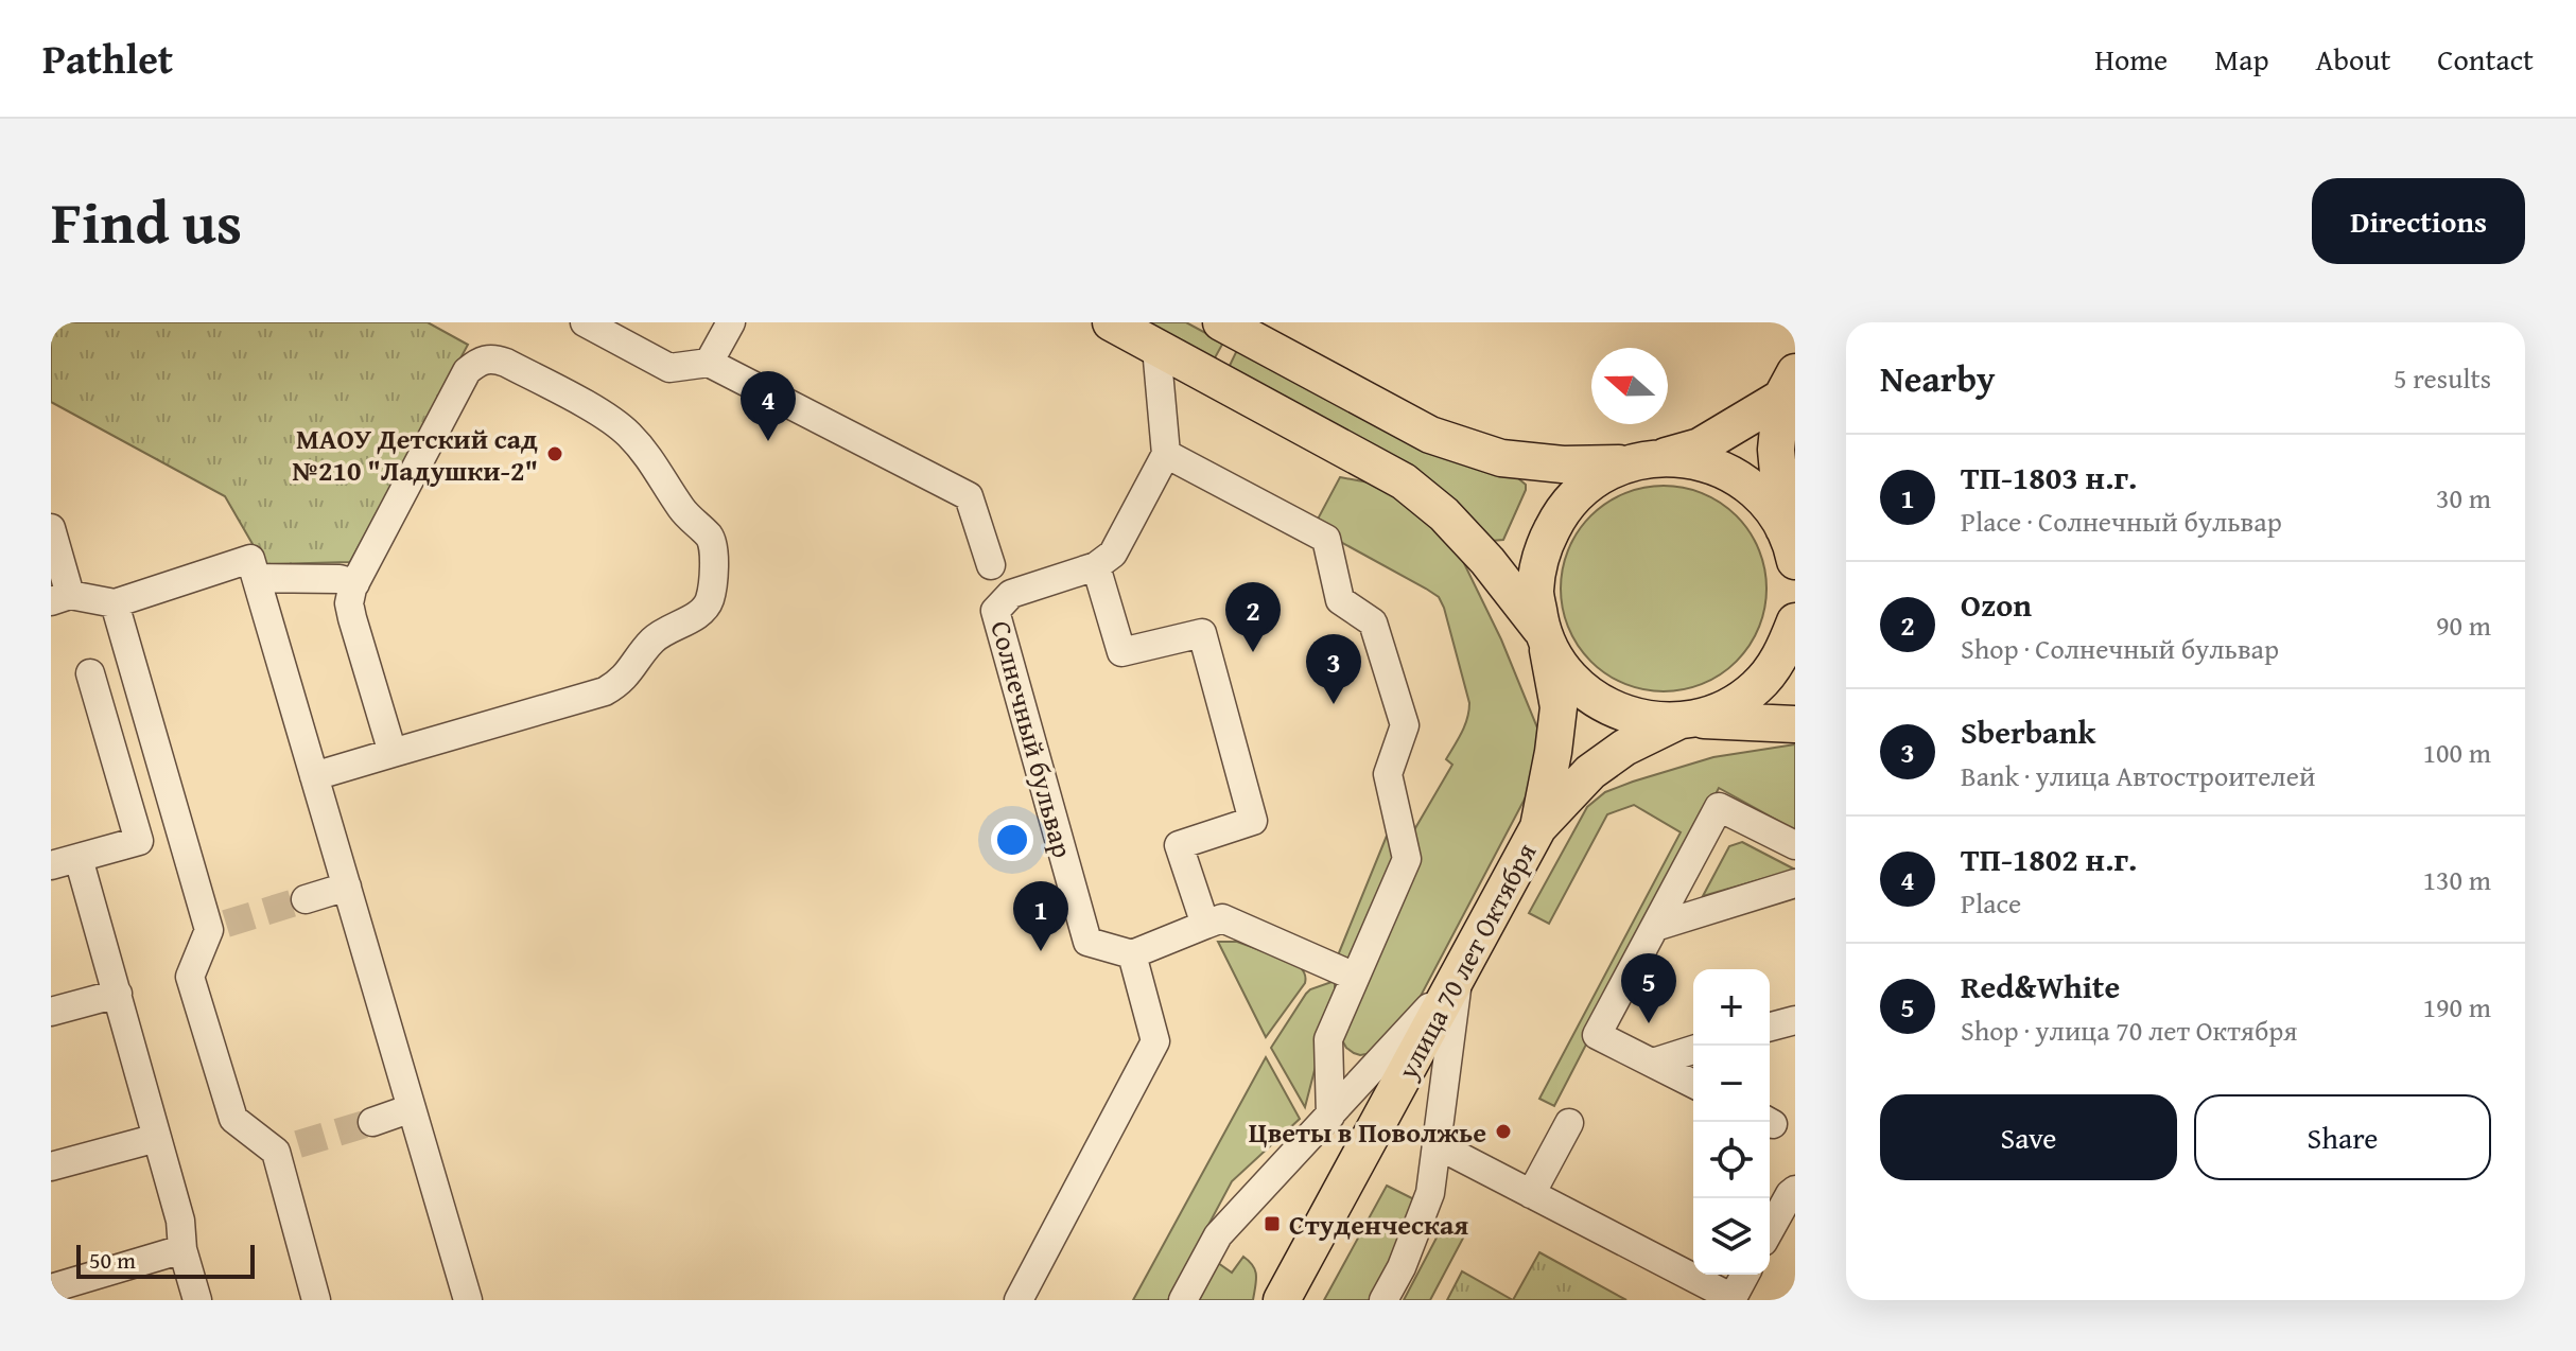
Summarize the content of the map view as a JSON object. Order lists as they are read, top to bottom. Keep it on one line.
{"streets":{"main road":["улица 70 лет Октября"],"street":["Солнечный бульвар"]},"places":{"other":["МАОУ Детский сад №210 \"Ладушки-2\"","Цветы в Поволжье"],"transit":["Студенческая"]},"scale_bar":"50 m","north":"left","page":{"header":"Pathlet","nav":["Home","Map","About","Contact"],"title":"Find us","buttons":["Directions",["Save","Share"]],"heading":["Nearby","5 results"],"pins":["4","2","3","1","5"],"list":[{"mark":"1","name":"ТП-1803 н.г.","note":"Place · Солнечный бульвар","value":"30 m"},{"mark":"2","name":"Ozon","note":"Shop · Солнечный бульвар","value":"90 m"},{"mark":"3","name":"Sberbank","note":"Bank · улица Автостроителей","value":"100 m"},{"mark":"4","name":"ТП-1802 н.г.","note":"Place","value":"130 m"},{"mark":"5","name":"Red&White","note":"Shop · улица 70 лет Октября","value":"190 m"}],"map_buttons":["+","−"],"scale":"50 m"}}
